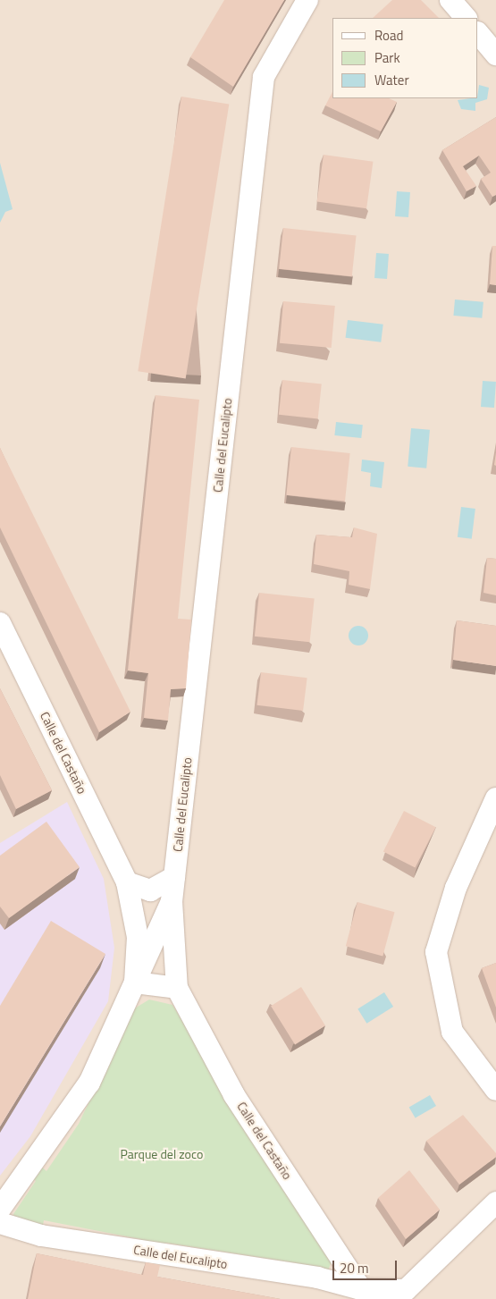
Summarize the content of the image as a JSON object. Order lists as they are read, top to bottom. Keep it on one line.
{"streets":{"street":["Calle del Eucalipto","Calle del Castaño"]},"crossings":[["Calle del Eucalipto","Calle del Castaño"]],"parks":["Parque del zoco"],"legend":["Road","Park","Water"],"scale_bar":"20 m"}
